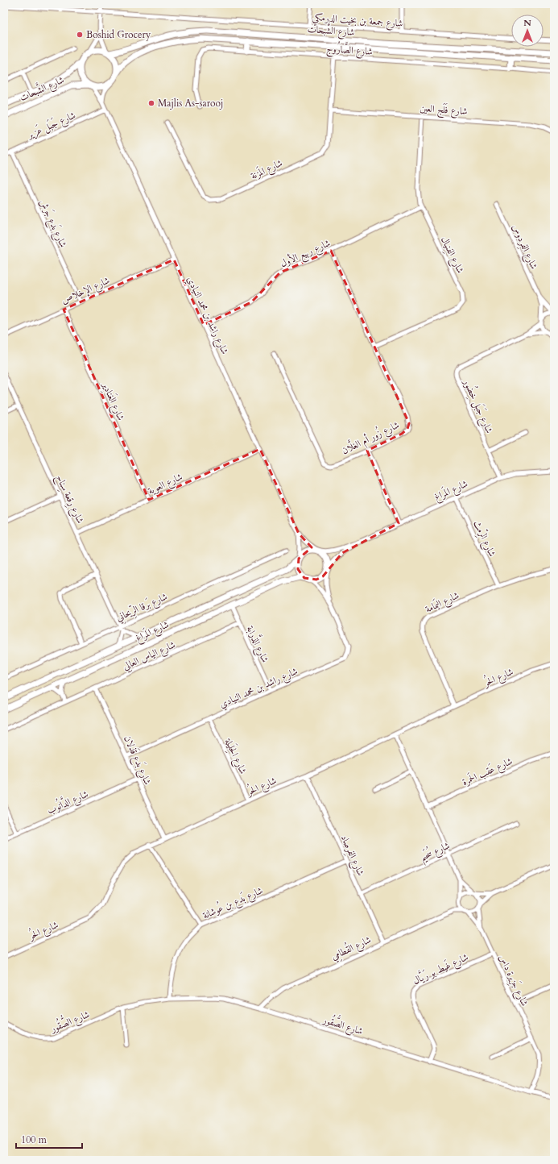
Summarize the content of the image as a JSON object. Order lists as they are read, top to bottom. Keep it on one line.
{"streets":{"street":["شارع جمعة بن بخيت الدرمكي","شارع الشَّبحات","شارع الصَّارُوج","شارع فَلَج العين","شارع جَبَل عَزير","شارع المَزنة","شارع بَدع جَرش","شارع الفِردوس","شارع ربيع الأول","شارع الفِنيال","شارع الإخلاص","شارع راشد بن محمد النيادي","شارع الغَنادِير","شارع جَبَل خِضُور","شارع زُور أم الغلَّان","شارع العوية","شارع المَراغ","شارع رِقعة سِناح","شارع الرِّمث","شارع اليَمامة","شارع بَرقا الرِّيحانِي","شارع الذَّرابة","شارع الياس العالِي","شارع الحُر","شارع الحِلَيلة","شارع بَدع قَذلان","شارع عَقب الحَمرة","شارع الدَّانُوب","شارع سُحَيم","شارع الفِرصاد","شارع بَدع بن عُوشانة","شارع القُطامِي","شارع غَيط بو رَيَّال","شارع جَزِيرة داس","شارع الصُّقُور"]},"crossings":[["شارع الشَّبحات","شارع راشد بن محمد النيادي"],["شارع الصَّارُوج","شارع المَزنة"],["شارع فَلَج العين","شارع المَزنة"],["شارع فَلَج العين","شارع الفِنيال"],["شارع جَبَل عَزير","شارع بَدع جَرش"],["شارع جَبَل عَزير","شارع راشد بن محمد النيادي"],["شارع بَدع جَرش","شارع الإخلاص"],["شارع الفِردوس","شارع جَبَل خِضُور"],["شارع ربيع الأول","شارع الفِنيال"],["شارع ربيع الأول","شارع راشد بن محمد النيادي"],["شارع ربيع الأول","شارع زُور أم الغلَّان"],["شارع الفِنيال","شارع زُور أم الغلَّان"],["شارع الإخلاص","شارع راشد بن محمد النيادي"],["شارع الإخلاص","شارع الغَنادِير"],["شارع راشد بن محمد النيادي","شارع العوية"],["شارع راشد بن محمد النيادي","شارع المَراغ"],["شارع راشد بن محمد النيادي","شارع الذَّرابة"],["شارع راشد بن محمد النيادي","شارع الحِلَيلة"],["شارع راشد بن محمد النيادي","شارع بَدع قَذلان"],["شارع الغَنادِير","شارع العوية"],["شارع جَبَل خِضُور","شارع المَراغ"],["شارع العوية","شارع رِقعة سِناح"],["شارع المَراغ","شارع الرِّمث"],["شارع المَراغ","شارع الذَّرابة"],["شارع رِقعة سِناح","شارع بَرقا الرِّيحانِي"],["شارع الرِّمث","شارع اليَمامة"],["شارع اليَمامة","شارع الحُر"],["شارع الذَّرابة","شارع الياس العالِي"],["شارع الياس العالِي","شارع بَدع قَذلان"],["شارع الحُر","شارع الحِلَيلة"],["شارع الحُر","شارع بَدع قَذلان"],["شارع الحُر","شارع الفِرصاد"],["شارع بَدع قَذلان","شارع الدَّانُوب"],["شارع سُحَيم","شارع الفِرصاد"],["شارع الفِرصاد","شارع بَدع بن عُوشانة"],["شارع الفِرصاد","شارع القُطامِي"],["شارع بَدع بن عُوشانة","شارع الصُّقُور"],["شارع القُطامِي","شارع جَزِيرة داس"],["شارع القُطامِي","شارع الصُّقُور"],["شارع غَيط بو رَيَّال","شارع جَزِيرة داس"],["شارع غَيط بو رَيَّال","شارع الصُّقُور"],["شارع جَزِيرة داس","شارع الصُّقُور"]],"places":["Boshid Grocery","Majlis As-sarooj"],"scale_bar":"100 m","north":"top"}
